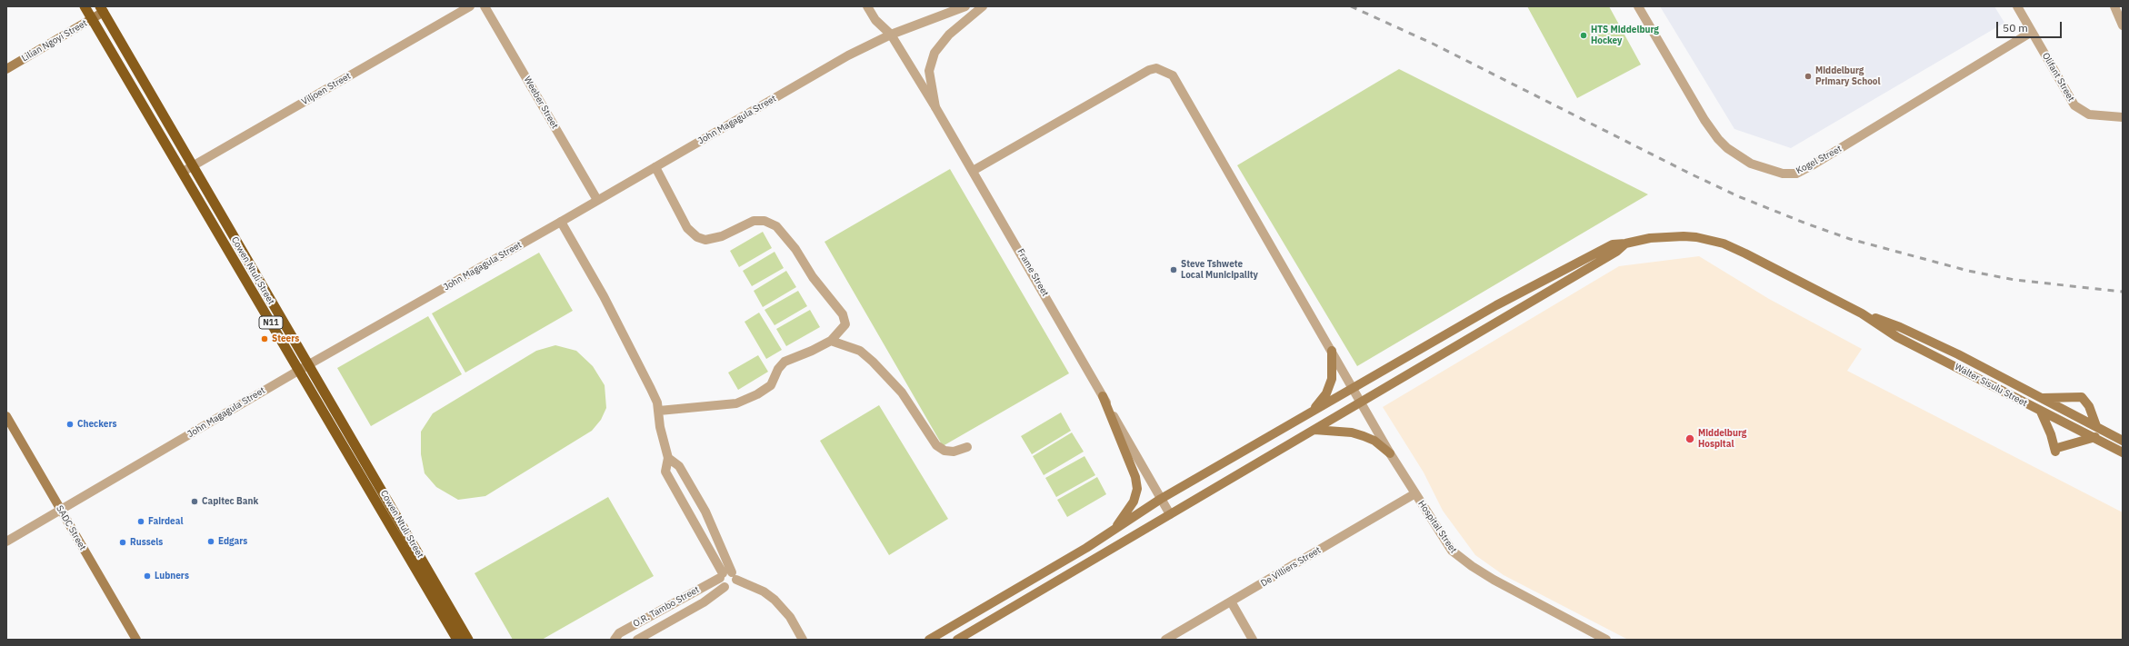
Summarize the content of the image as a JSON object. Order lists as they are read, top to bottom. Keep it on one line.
{"streets":{"highway":["Cowen Ntuli Street","N11"],"main road":["Lilian Ngoyi Street","Walter Sisulu Street","SADC Street"],"street":["Olifant Street","Viljoen Street","Weeber Street","John Magagula Street","Kogel Street","Frame Street","Hospital Street","De Villiers Street","O.R. Tambo Street"]},"crossings":[["Lilian Ngoyi Street","Cowen Ntuli Street"],["Olifant Street","Kogel Street"],["Viljoen Street","Cowen Ntuli Street"],["Weeber Street","John Magagula Street"],["John Magagula Street","Cowen Ntuli Street"],["John Magagula Street","Frame Street"],["John Magagula Street","SADC Street"],["Frame Street","Walter Sisulu Street"],["Frame Street","Hospital Street"],["Walter Sisulu Street","Hospital Street"],["Hospital Street","De Villiers Street"]],"places":["HTS Middelburg Hockey","Middelburg Primary School","Steve Tshwete Local Municipality","Steers","Checkers","Middelburg Hospital","Capitec Bank","Fairdeal","Edgars","Russels","Lubners"],"scale_bar":"50 m"}
